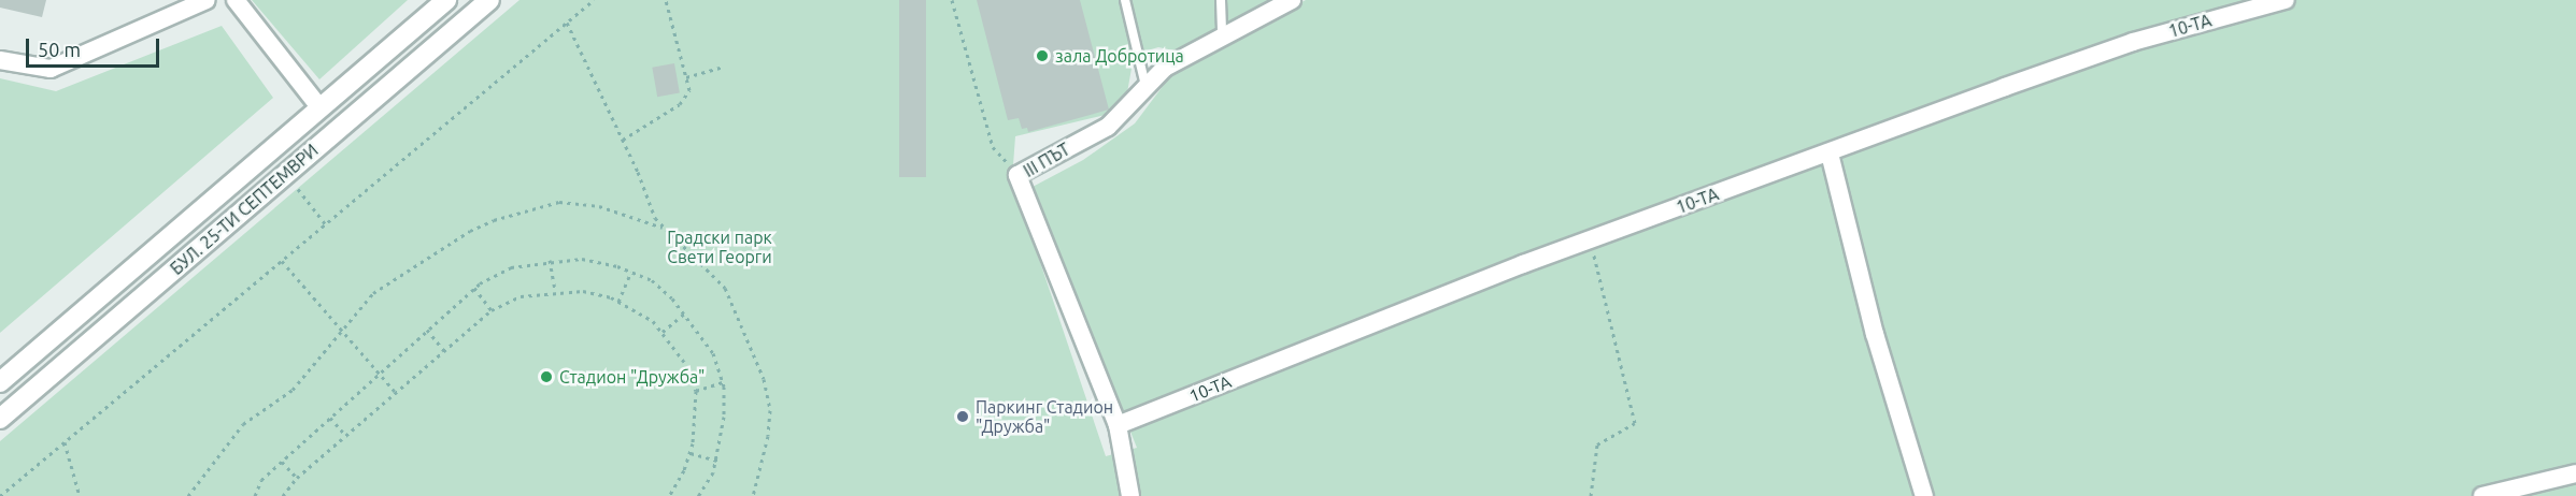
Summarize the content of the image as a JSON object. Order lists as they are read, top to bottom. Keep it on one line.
{"streets":{"main road":["БУЛ. 25-ТИ СЕПТЕМВРИ"],"street":["10-ТА","ІІІ ПЪТ"]},"crossings":[["10-ТА","ІІІ ПЪТ"]],"parks":["Градски парк Свети Георги"],"places":["зала Добротица","Стадион \"Дружба\"","Паркинг Стадион \"Дружба\""],"scale_bar":"50 m"}
